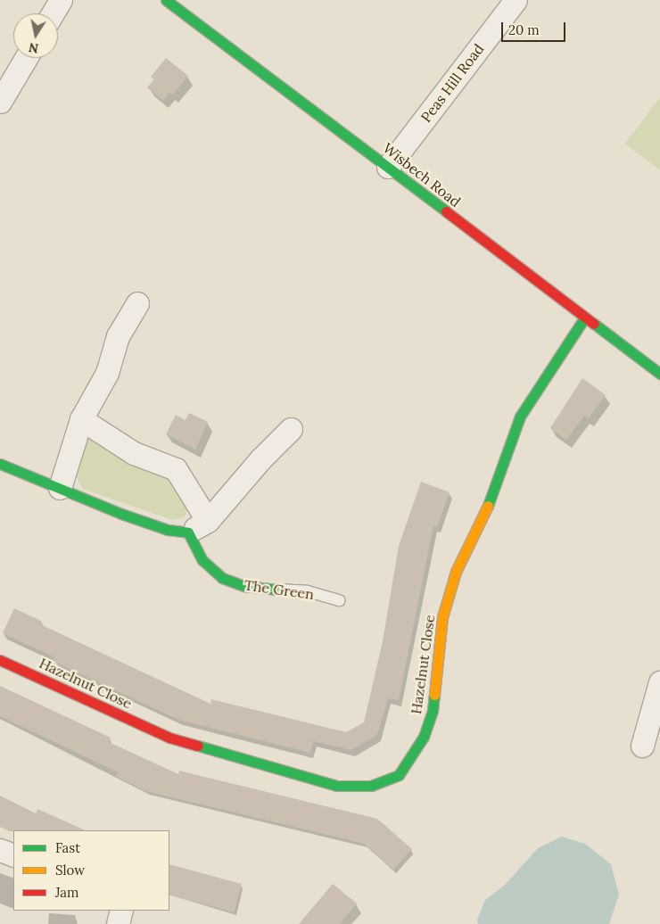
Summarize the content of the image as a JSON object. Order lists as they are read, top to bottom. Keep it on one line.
{"streets":{"street":["Peas Hill Road","Wisbech Road","The Green","Hazelnut Close"]},"crossings":[["Peas Hill Road","Wisbech Road"],["Wisbech Road","Hazelnut Close"]],"legend":["Fast","Slow","Jam"],"scale_bar":"20 m","north":"bottom"}
